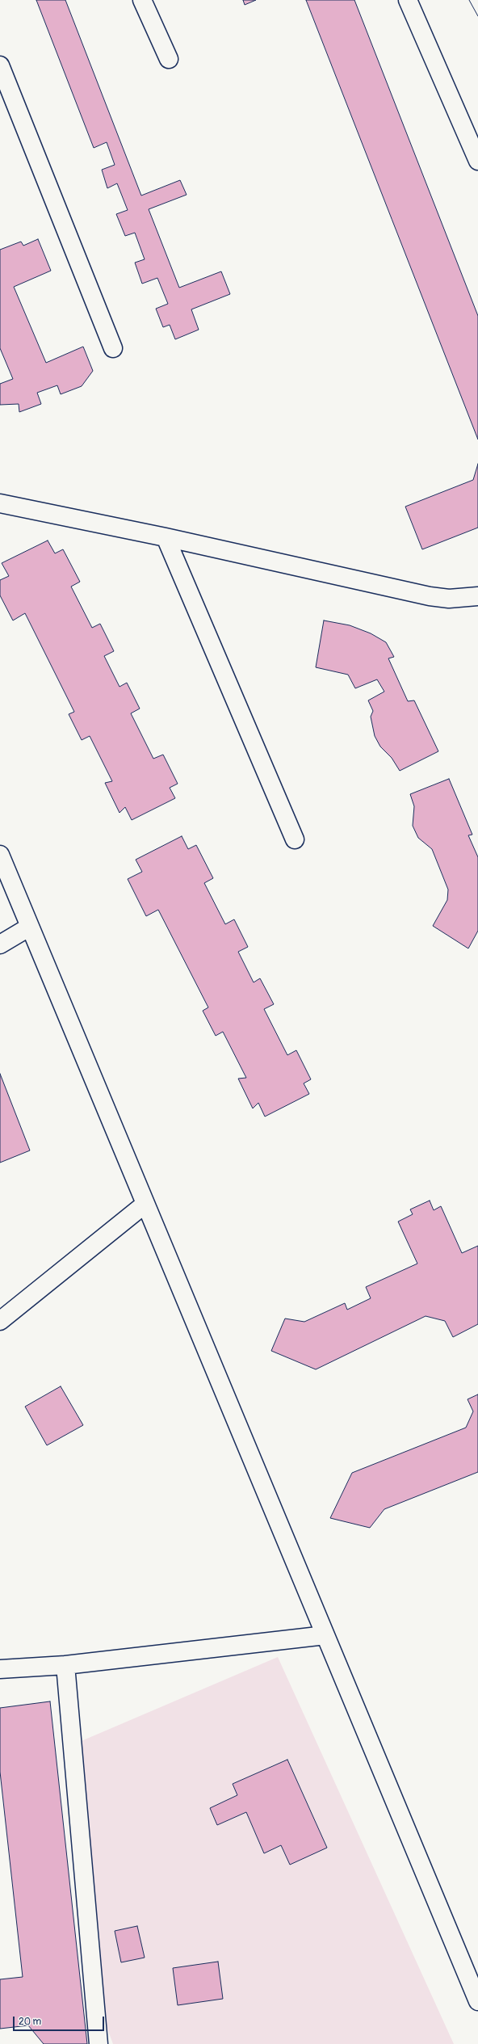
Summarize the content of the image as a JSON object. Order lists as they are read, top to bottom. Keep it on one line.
{"scale_bar":"20 m"}
